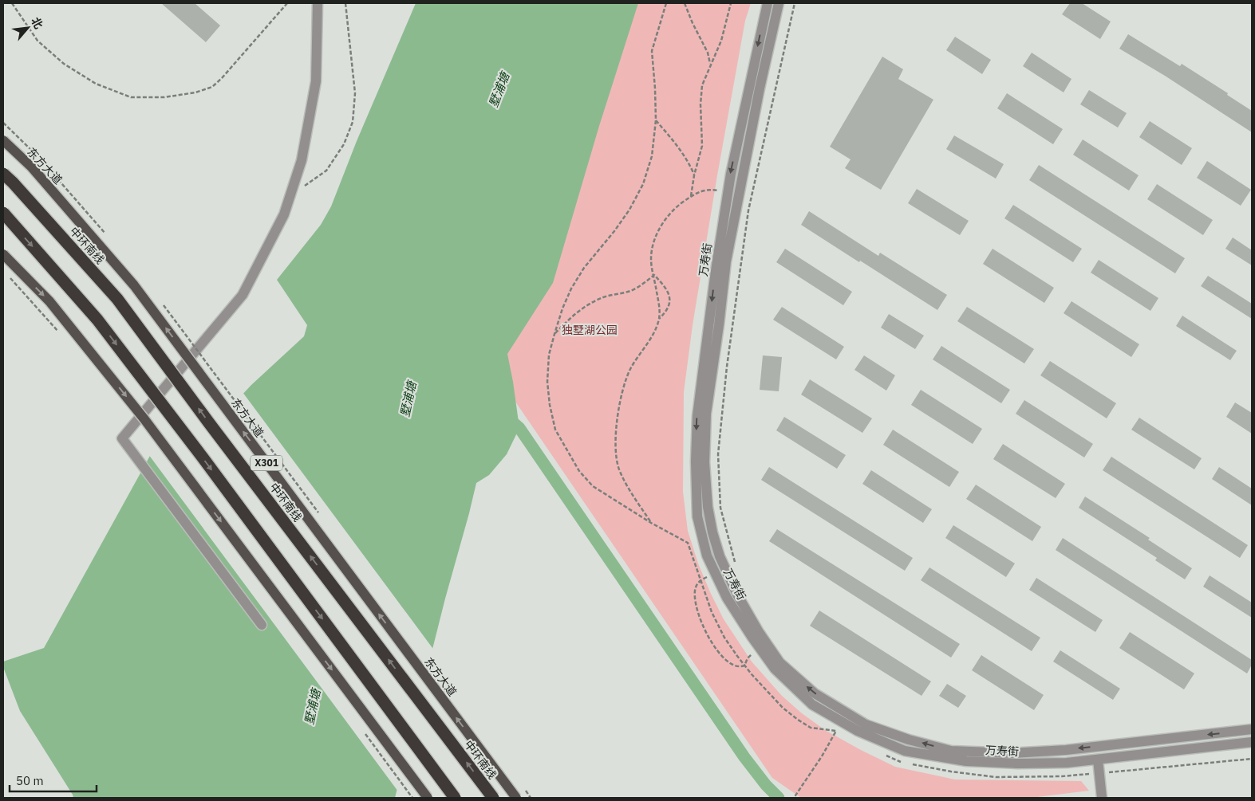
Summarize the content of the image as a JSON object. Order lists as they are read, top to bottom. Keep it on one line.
{"streets":{"highway":["中环南线"],"main road":["东方大道","X301"],"street":["万寿街"]},"water":["墅浦塘"],"parks":["独墅湖公园"],"scale_bar":"50 m","north":"top right"}
